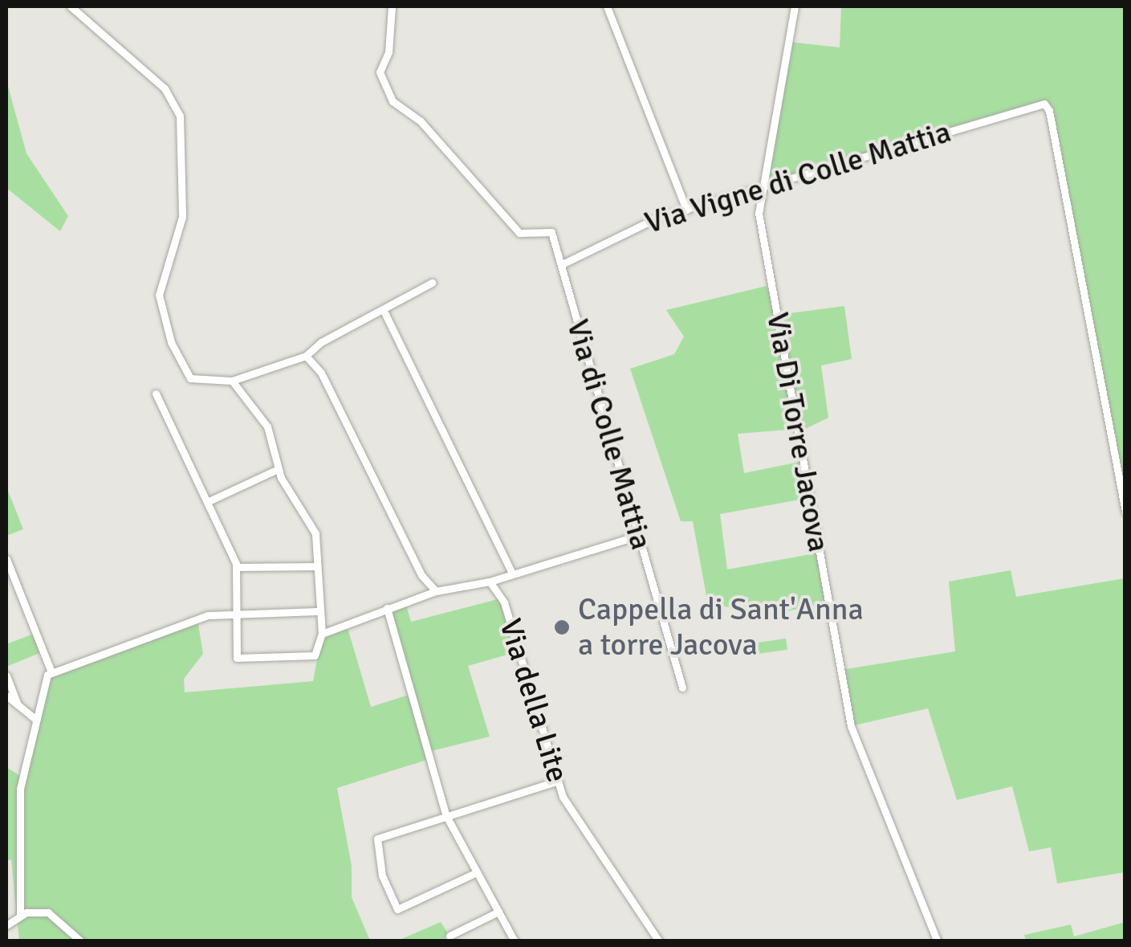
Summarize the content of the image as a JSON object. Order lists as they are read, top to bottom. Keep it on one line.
{"streets":{"street":["Via Vigne di Colle Mattia","Via Di Torre Jacova","Via di Colle Mattia","Via della Lite"]},"crossings":[["Via Vigne di Colle Mattia","Via Di Torre Jacova"],["Via Vigne di Colle Mattia","Via di Colle Mattia"]],"places":["Cappella di Sant'Anna a torre Jacova"]}
